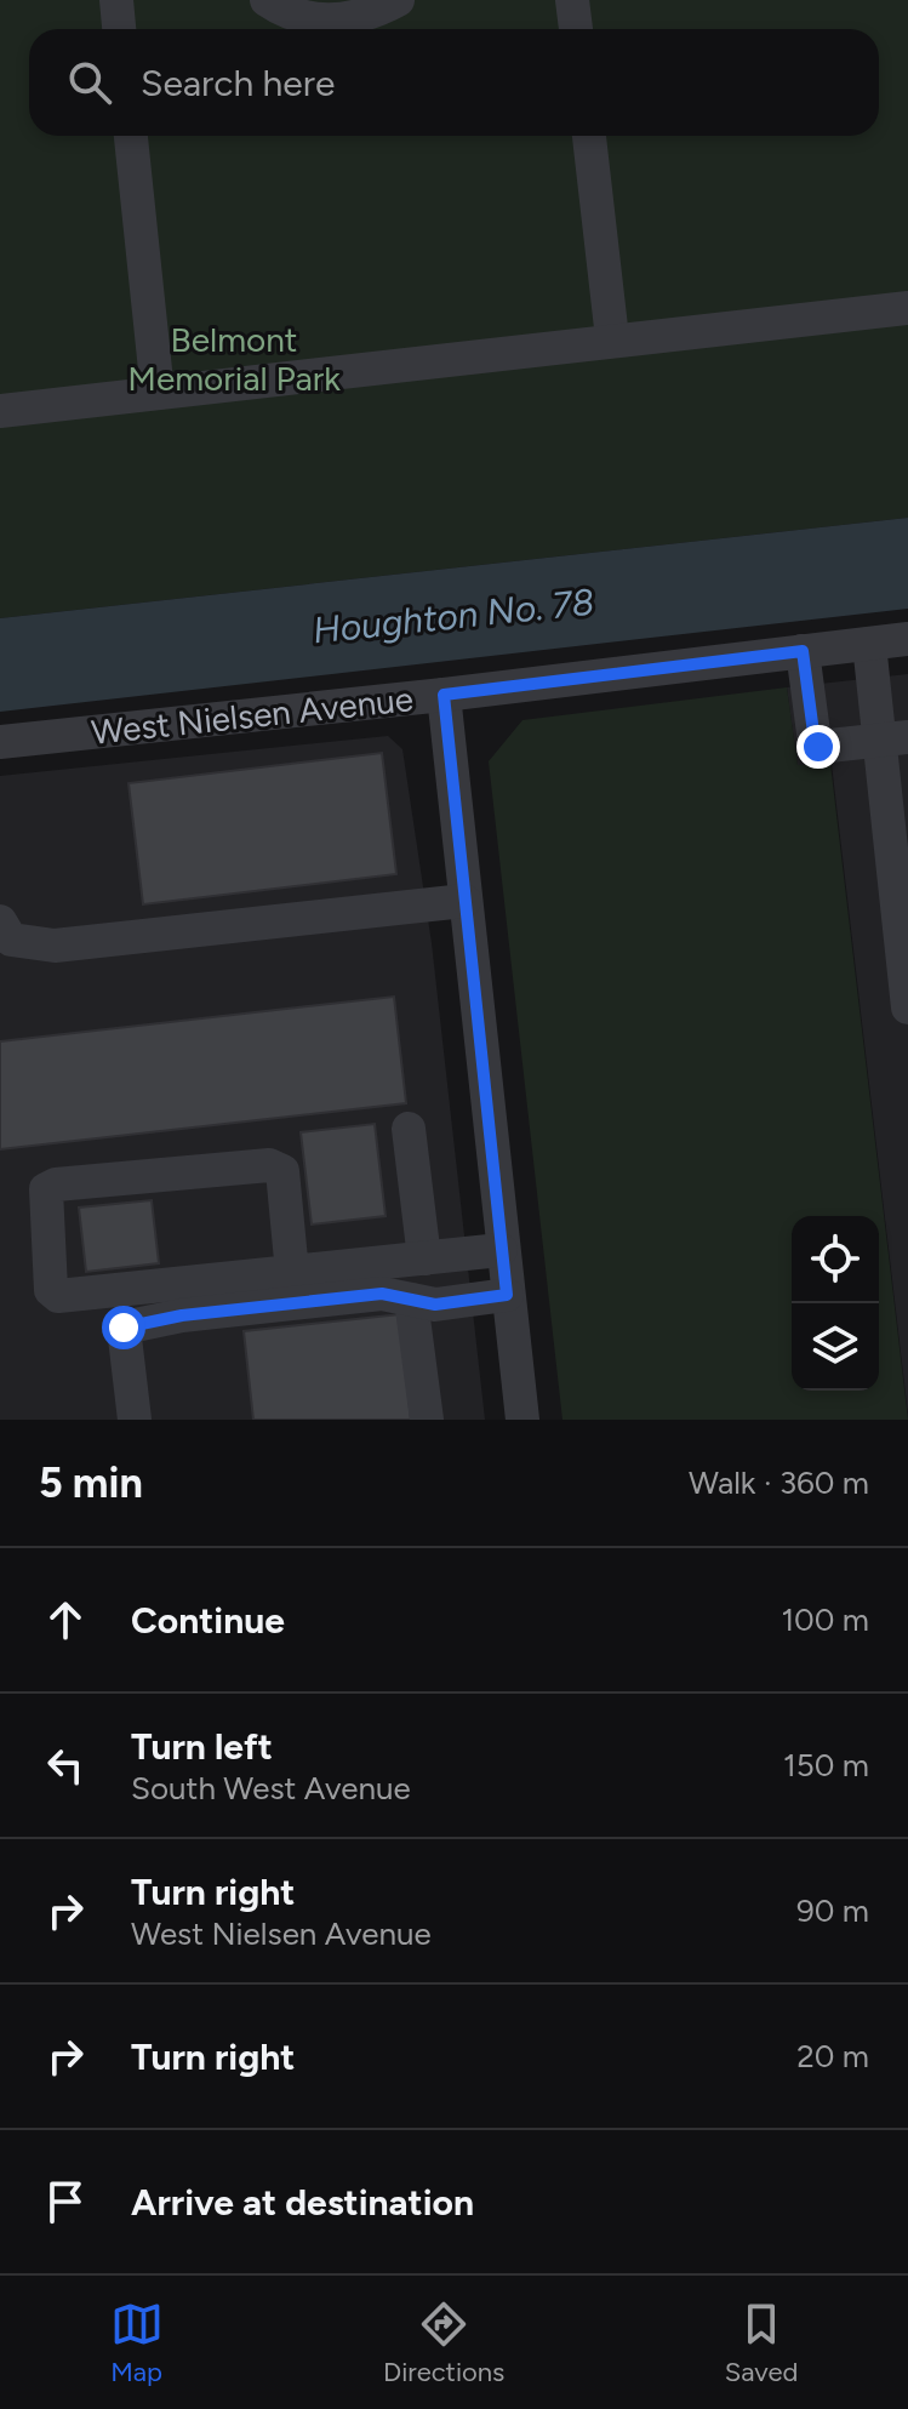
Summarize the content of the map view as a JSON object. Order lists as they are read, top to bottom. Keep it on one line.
{"streets":{"street":["West Nielsen Avenue"]},"water":["Houghton No. 78"],"parks":["Belmont Memorial Park"],"page":{"search":"Search here","heading":["5 min","Walk · 360 m"],"list":[["Continue","100 m"],["Turn left","South West Avenue","150 m"],["Turn right","West Nielsen Avenue","90 m"],["Turn right","20 m"],"Arrive at destination"],"nav":["Map","Directions","Saved"]}}
